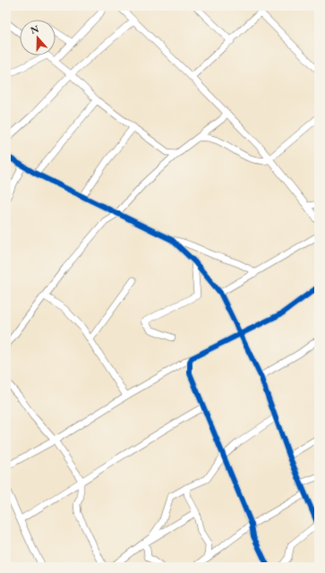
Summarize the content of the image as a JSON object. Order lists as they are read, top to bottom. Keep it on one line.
{"north":"top"}
